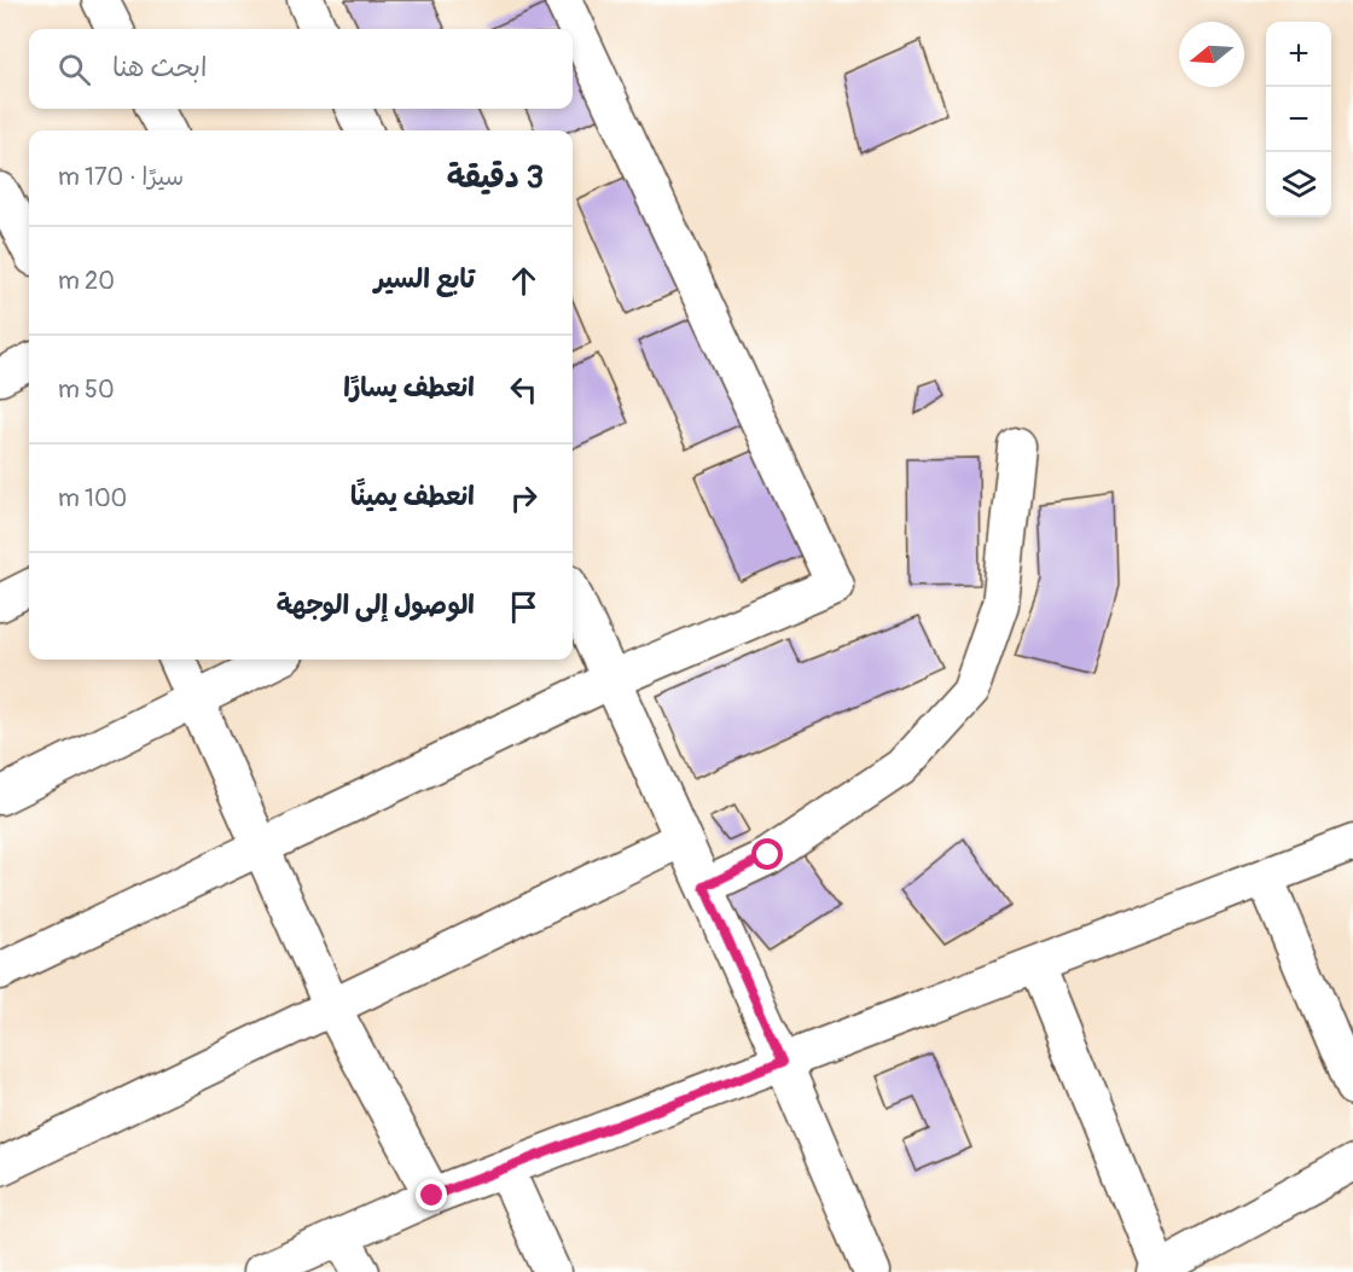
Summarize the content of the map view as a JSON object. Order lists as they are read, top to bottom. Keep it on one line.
{"north":"left","page":{"map_buttons":["+","−"],"search":"ابحث هنا","heading":["3 دقيقة","سيرًا · 170 m"],"list":[["تابع السير","20 m"],["انعطف يسارًا","50 m"],["انعطف يمينًا","100 m"],"الوصول إلى الوجهة"]}}
